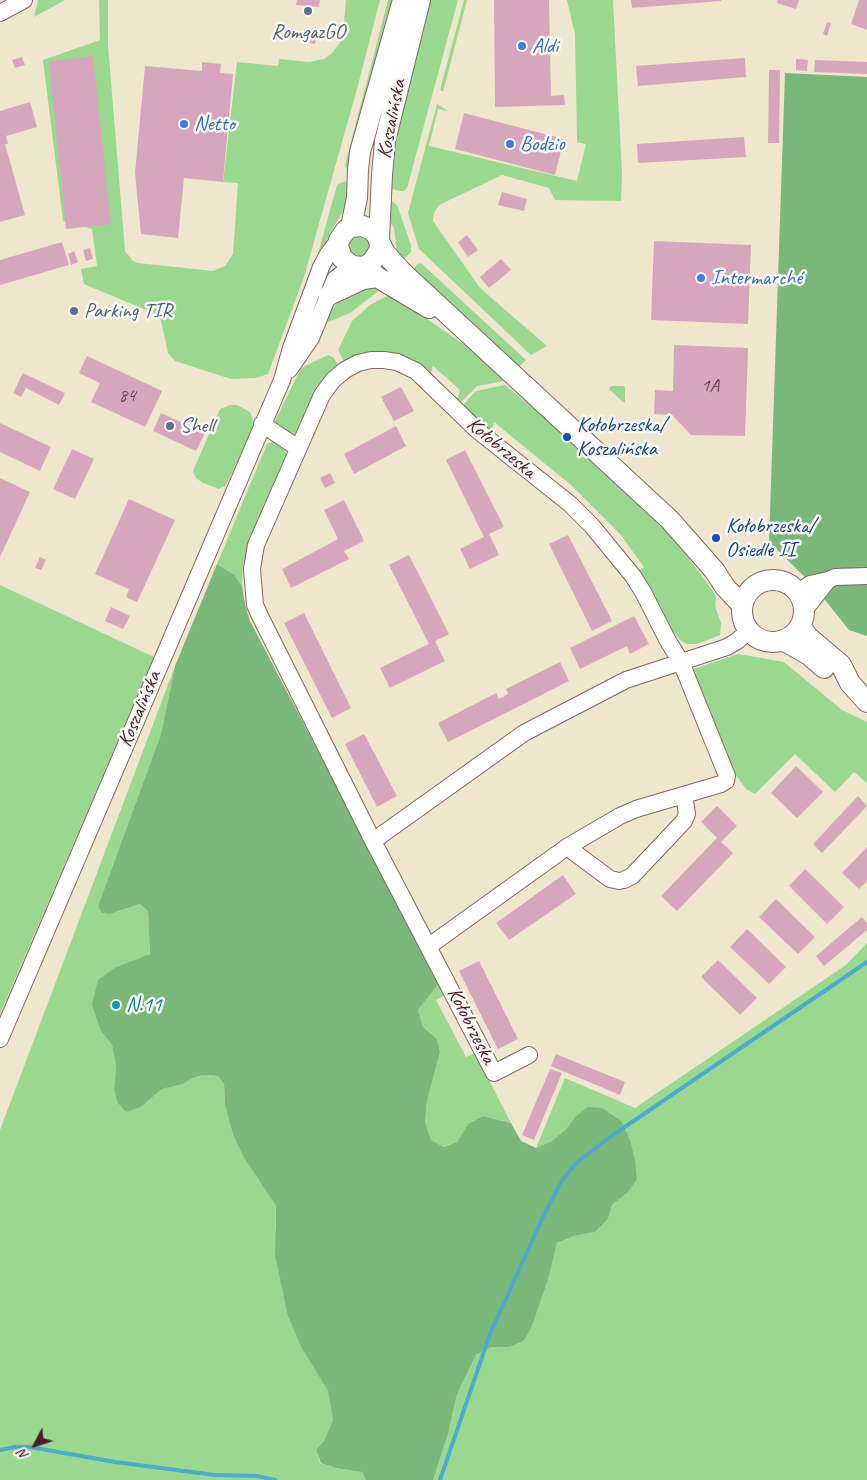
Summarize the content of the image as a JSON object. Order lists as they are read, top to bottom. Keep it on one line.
{"streets":{"main road":["Koszalińska"],"street":["Kołobrzeska"]},"places":["RomgazGO","Aldi","Netto","Bodzio","Intermarché","Parking TIR","Shell","Kołobrzeska/ Koszalińska","Kołobrzeska/ Osiedle II","N.11"],"house_numbers":["1A","84"],"north":"bottom left"}
